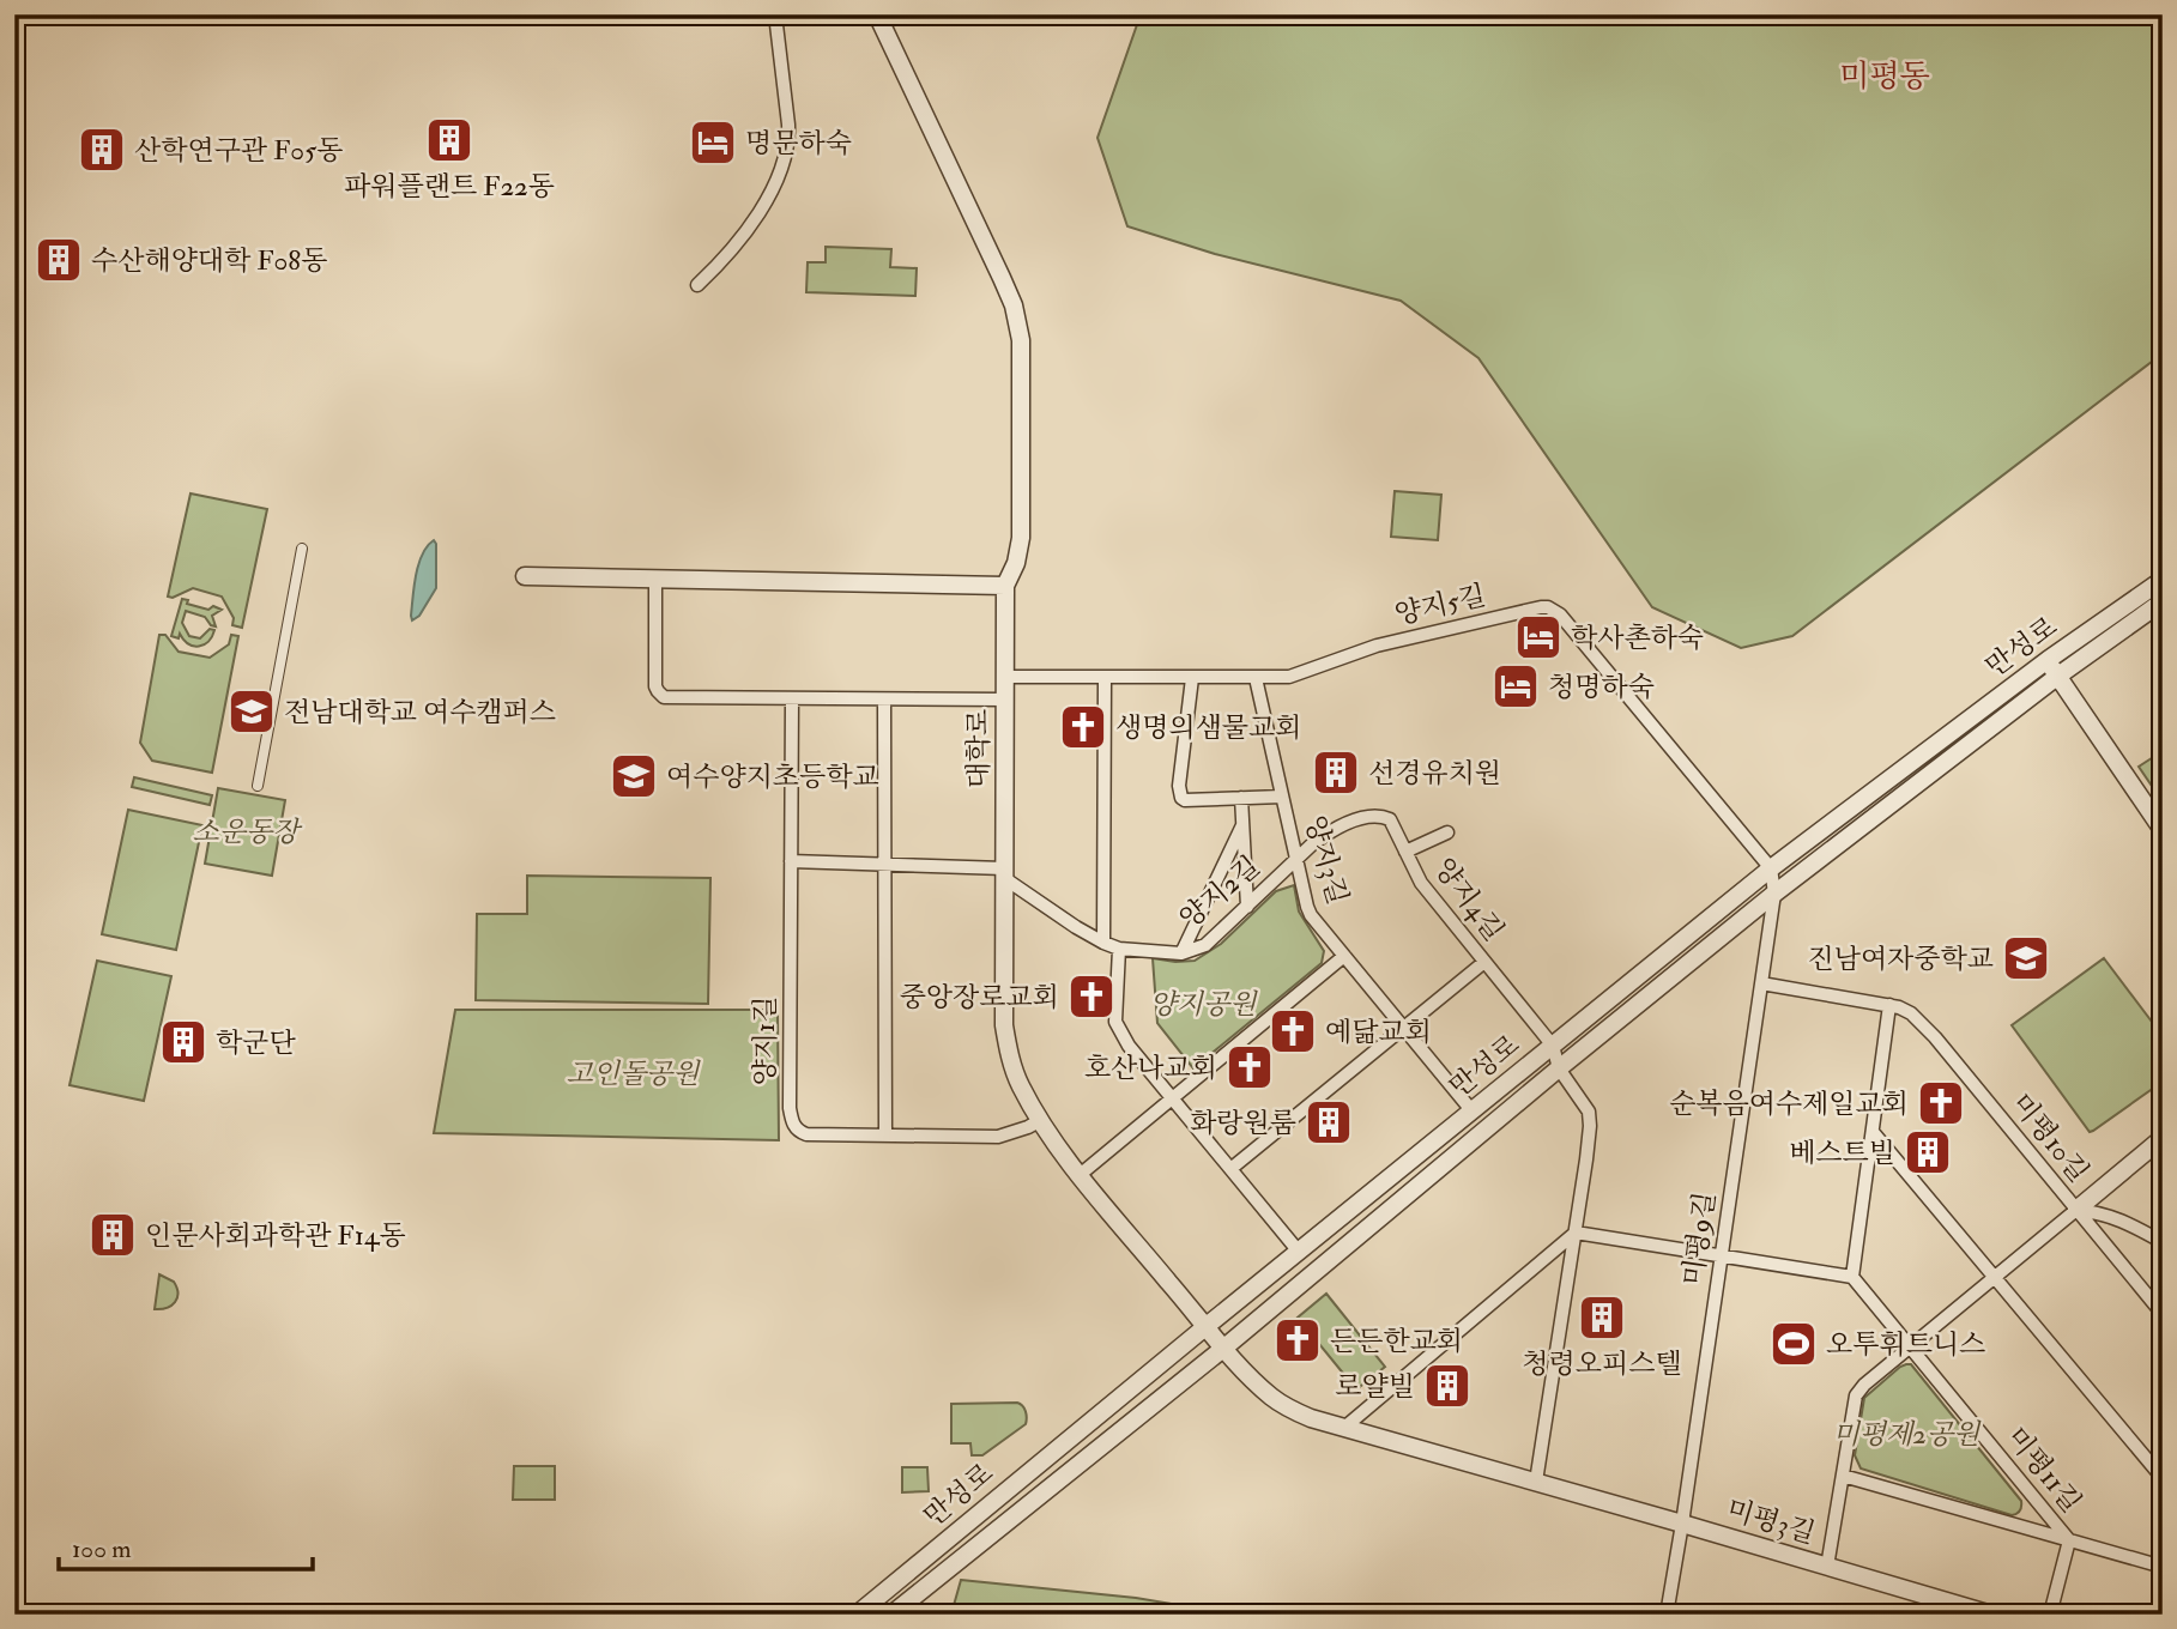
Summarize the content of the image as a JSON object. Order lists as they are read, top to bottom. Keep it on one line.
{"streets":{"street":["양지5길","만성로","대학로","양지3길","양지2길","양지4길","양지1길","미평10길","미평9길","미평11길","미평3길"]},"crossings":[["양지5길","만성로"],["양지5길","대학로"],["양지5길","양지3길"],["양지5길","미평9길"],["만성로","대학로"],["만성로","양지3길"],["만성로","양지4길"],["만성로","미평9길"],["만성로","미평3길"],["대학로","양지2길"],["대학로","양지1길"],["대학로","미평3길"],["양지3길","양지2길"],["양지3길","양지4길"],["양지2길","양지4길"],["미평10길","미평9길"],["미평9길","미평3길"]],"districts":["미평동"],"parks":["소운동장","양지공원","고인돌공원","미평제2공원"],"places":{"building":["파워플랜트 F22동","산학연구관 F05동","수산해양대학 F08동","선경유치원","학군단","화랑원룸","베스트빌","인문사회과학관 F14동","청령오피스텔","로얄빌"],"hotel":["명문하숙","학사촌하숙","청명하숙"],"school or university":["전남대학교 여수캠퍼스","여수양지초등학교","진남여자중학교"],"church":["생명의샘물교회","중앙장로교회","예닮교회","호산나교회","순복음여수제일교회","든든한교회"],"sports":["오투휘트니스"]},"scale_bar":"100 m"}
